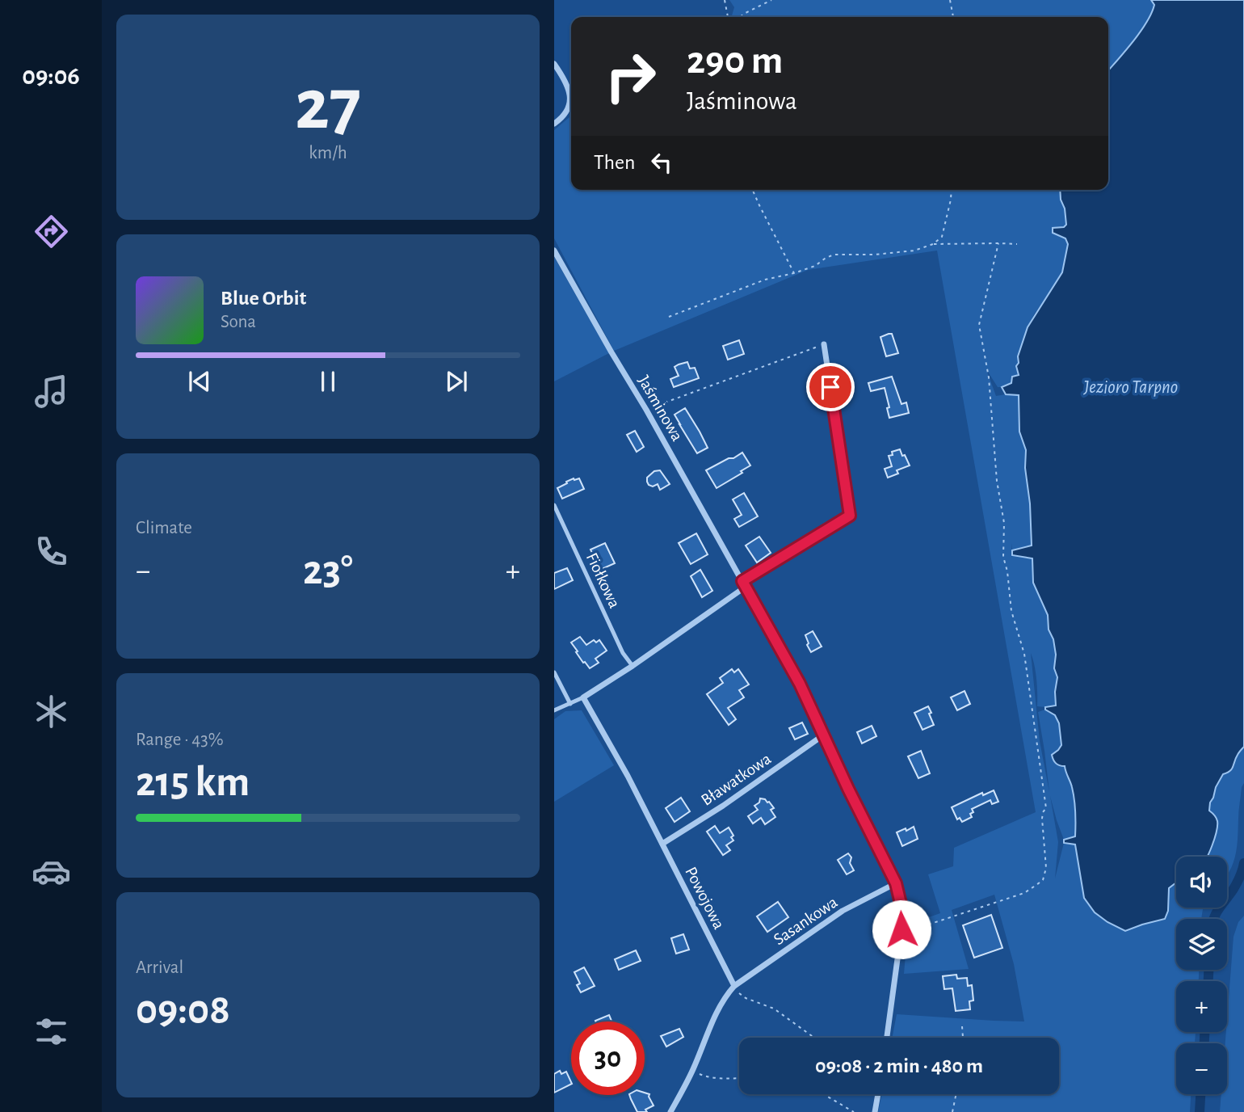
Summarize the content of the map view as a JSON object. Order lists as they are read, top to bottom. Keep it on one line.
{"streets":{"street":["Jaśminowa","Bławatkowa","Powojowa","Sasankowa"],"lane":["Fiołkowa"]},"crossings":[["Jaśminowa","Bławatkowa"],["Jaśminowa","Sasankowa"],["Bławatkowa","Powojowa"],["Powojowa","Sasankowa"]],"water":["Jezioro Tarpno"],"page":{"tabs":"09:06","tile":[["27","km/h"],"Climate",["Range · 43%","215 km"],["Arrival","09:08"]],"turn":["290 m","Jaśminowa"],"then":"Then","song":["Blue Orbit","Sona"],"heat":["−","23°","+"],"map_buttons":["+","−"],"limit":"30","trip":"09:08 · 2 min · 480 m"}}
